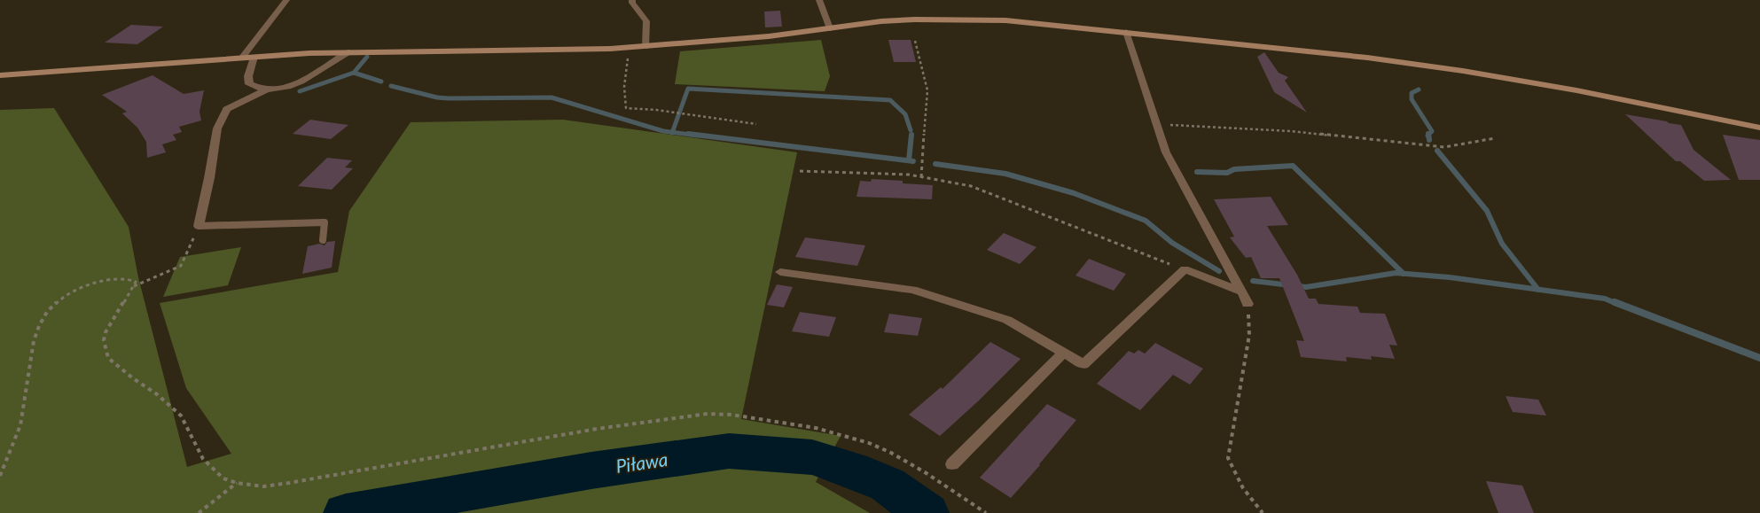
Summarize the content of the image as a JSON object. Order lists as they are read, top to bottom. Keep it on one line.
{"water":["Piława"]}
